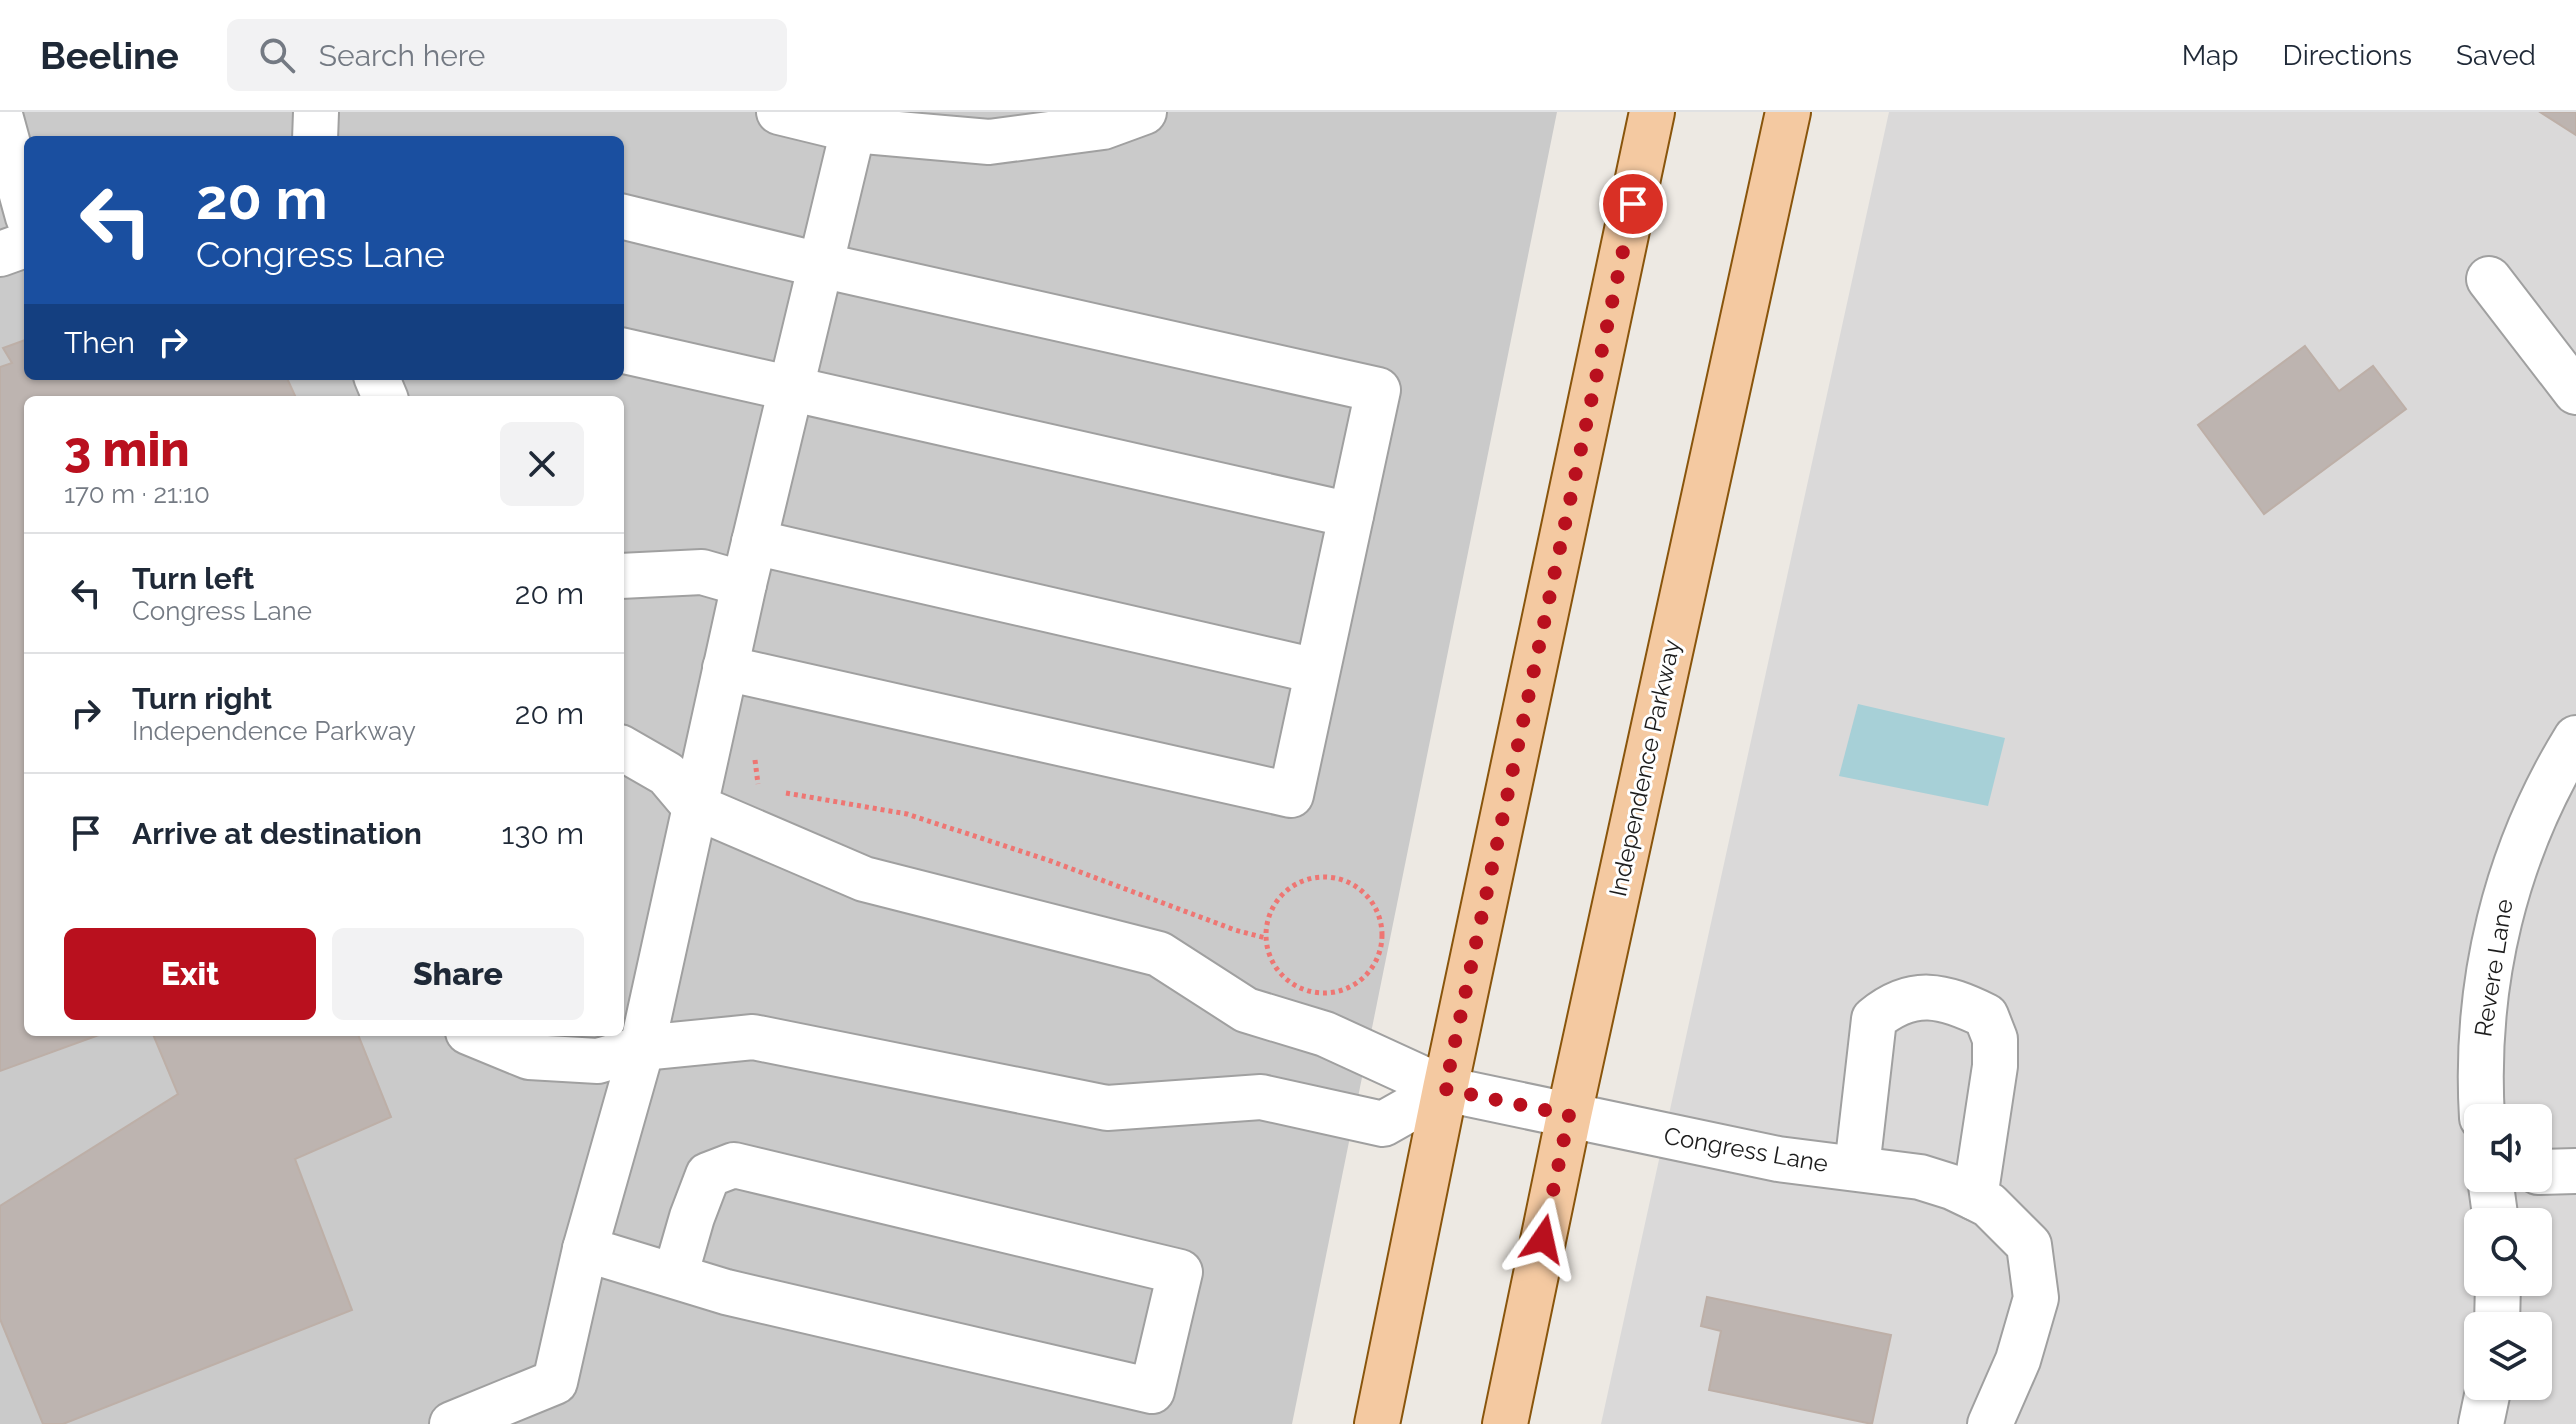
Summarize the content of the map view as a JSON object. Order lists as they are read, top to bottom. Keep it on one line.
{"streets":{"main road":["Independence Parkway"],"street":["Revere Lane","Congress Lane"]},"crossings":[["Independence Parkway","Congress Lane"]],"page":{"header":"Beeline","search":"Search here","nav":["Map","Directions","Saved"],"turn":["20 m","Congress Lane"],"then":"Then","heading":["3 min","170 m · 21:10"],"list":[{"name":"Turn left","note":"Congress Lane","value":"20 m"},{"name":"Turn right","note":"Independence Parkway","value":"20 m"},{"name":"Arrive at destination","value":"130 m"}],"buttons":["Exit","Share"]}}
